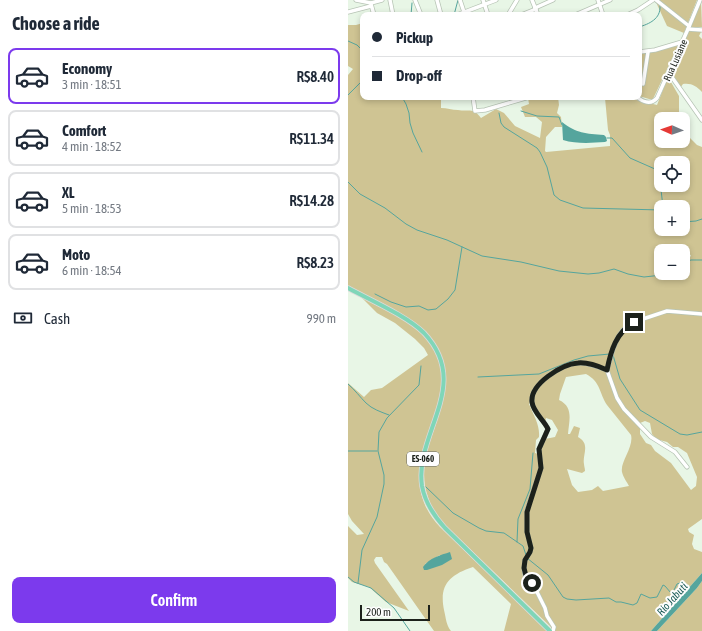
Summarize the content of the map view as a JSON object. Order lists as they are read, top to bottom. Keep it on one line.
{"streets":{"main road":["ES-060"],"street":["Rua Lusiane"]},"water":["Rio Jabuti"],"scale_bar":"200 m","north":"left","page":{"heading":"Choose a ride","banner":["Pickup","Drop-off"],"list":[{"name":"Economy","note":"3 min · 18:51","value":"R$8.40"},{"name":"Comfort","note":"4 min · 18:52","value":"R$11.34"},{"name":"XL","note":"5 min · 18:53","value":"R$14.28"},{"name":"Moto","note":"6 min · 18:54","value":"R$8.23"}],"map_buttons":["+","−"],"pay":["Cash","990 m"],"buttons":"Confirm","scale":"200 m"}}
